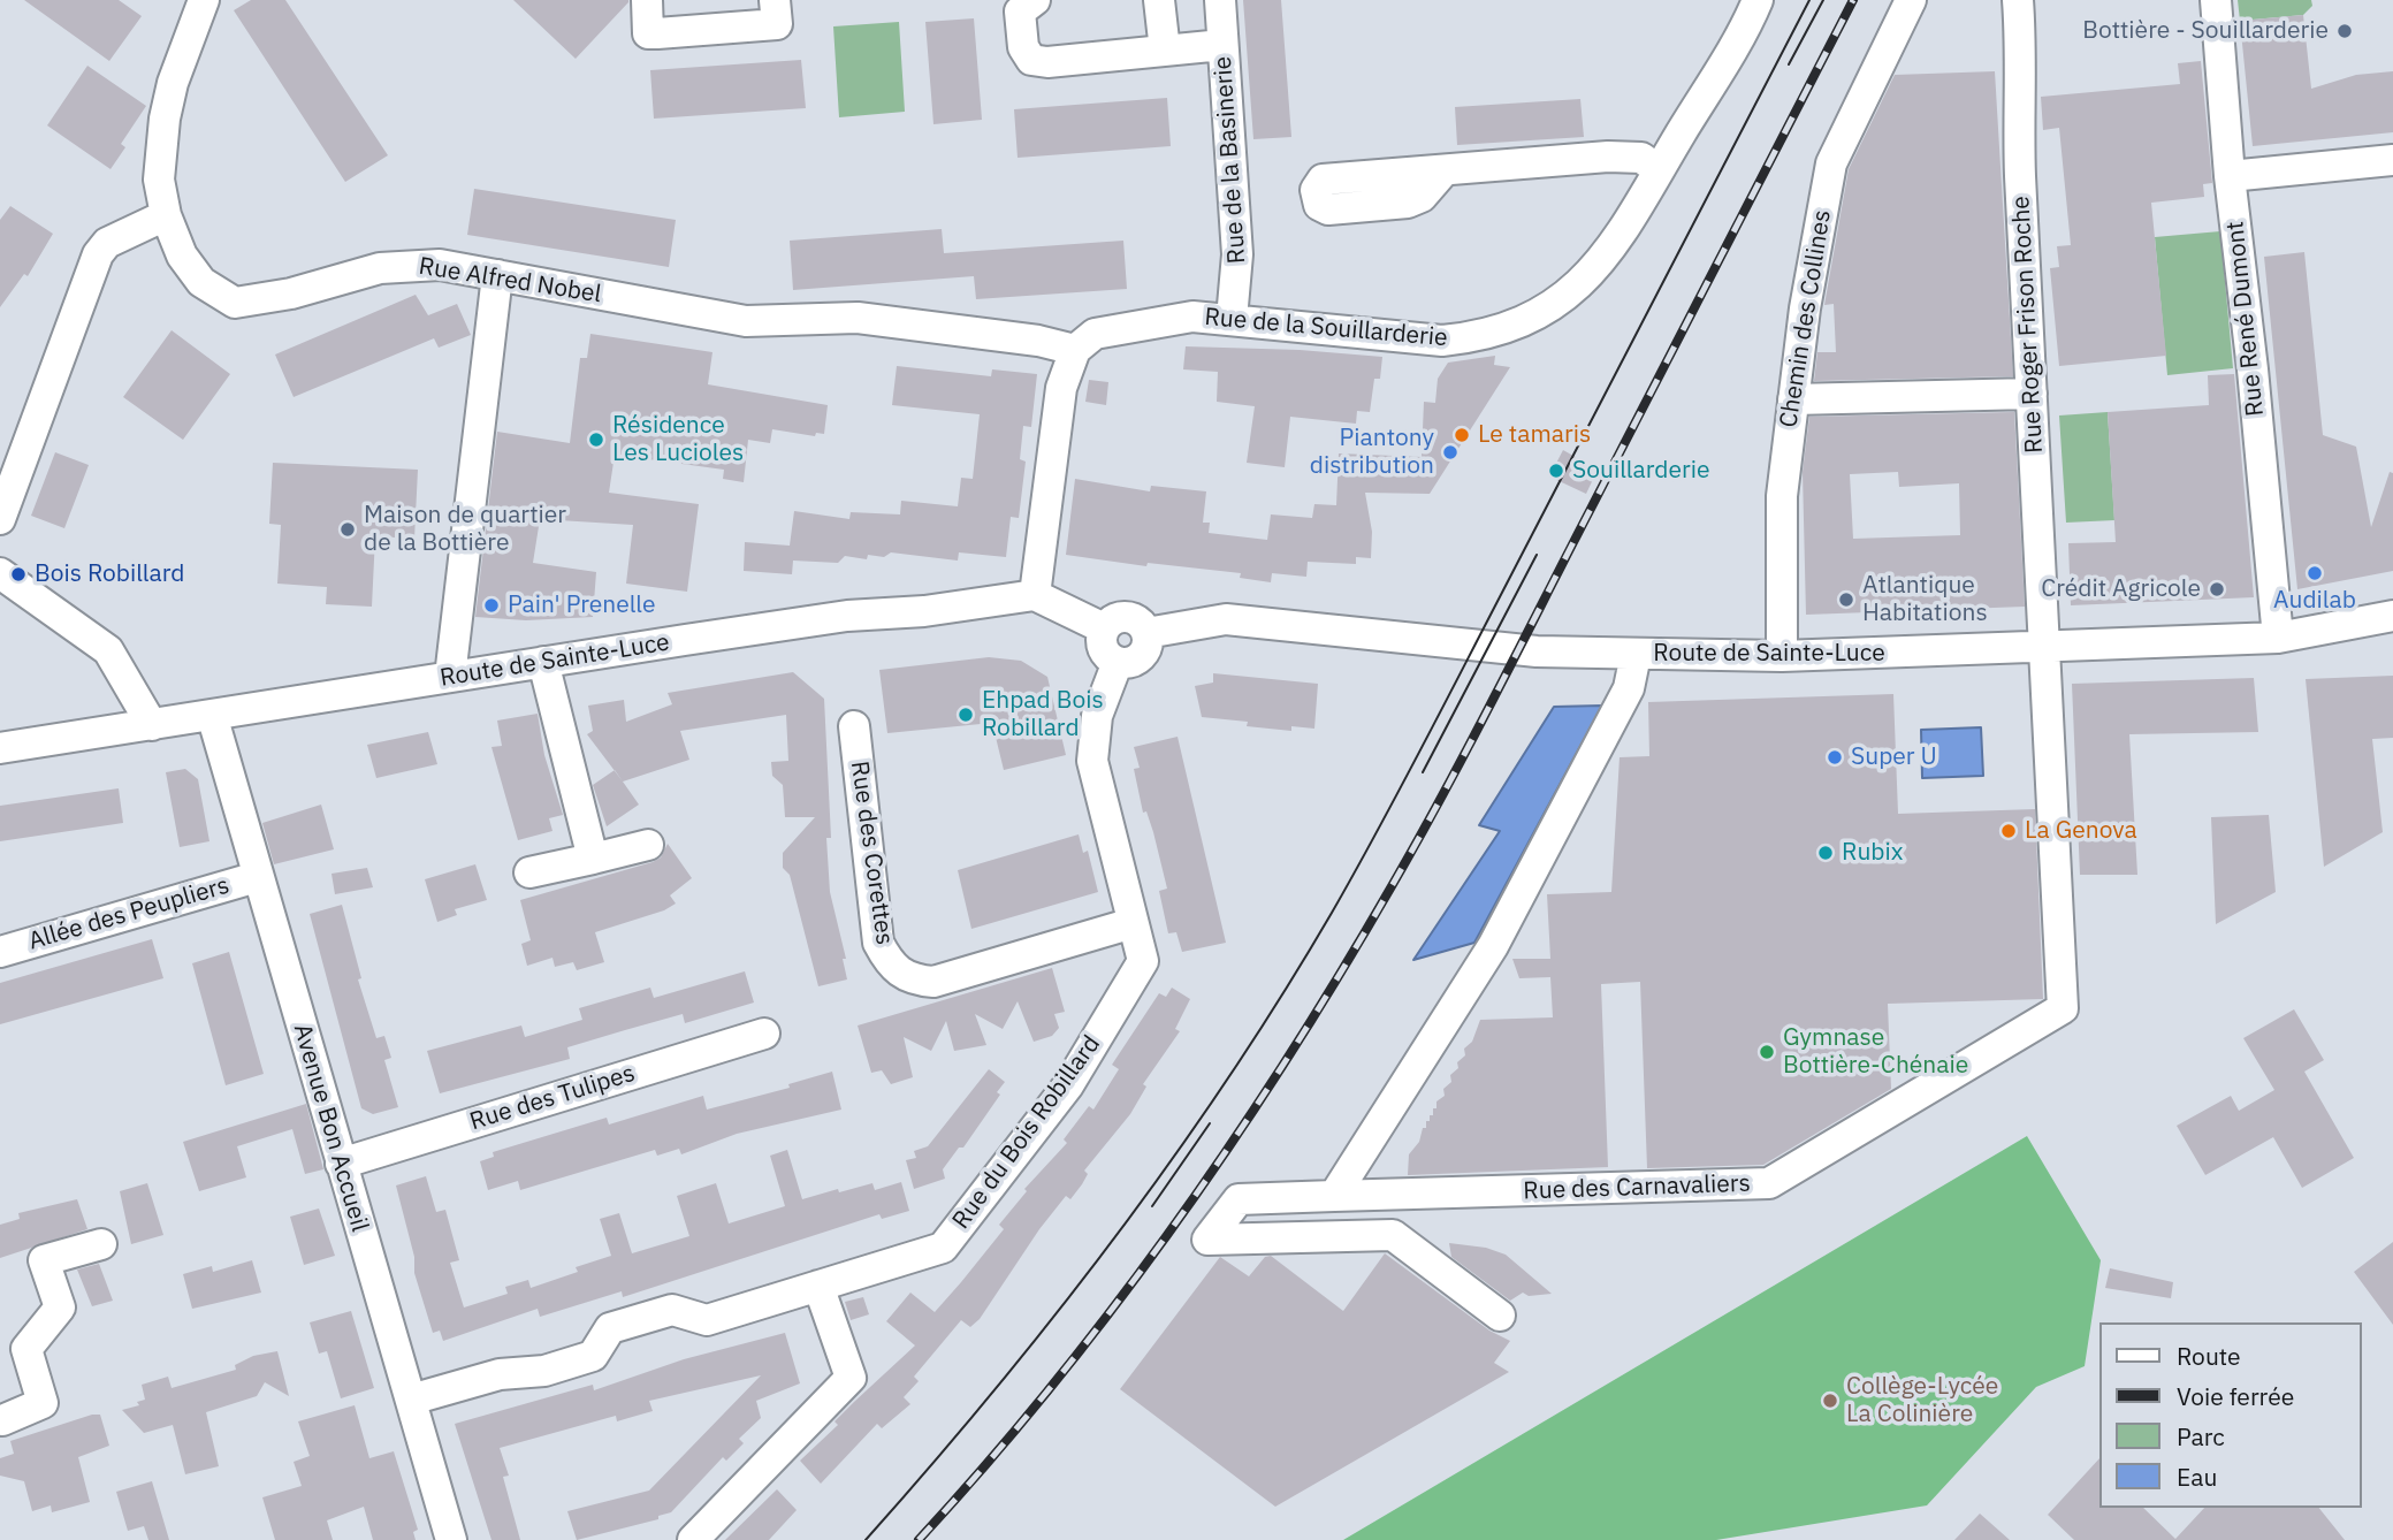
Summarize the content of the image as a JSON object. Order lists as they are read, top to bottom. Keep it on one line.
{"streets":{"street":["Rue de la Basinerie","Rue Alfred Nobel","Chemin des Collines","Rue René Dumont","Rue Roger Frison Roche","Rue de la Souillarderie","Route de Sainte-Luce","Rue des Corettes","Allée des Peupliers","Rue des Tulipes","Avenue Bon Accueil","Rue du Bois Robillard","Rue des Carnavaliers"]},"crossings":[["Rue de la Basinerie","Rue de la Souillarderie"],["Rue Alfred Nobel","Rue de la Souillarderie"],["Chemin des Collines","Route de Sainte-Luce"],["Rue René Dumont","Route de Sainte-Luce"],["Rue Roger Frison Roche","Route de Sainte-Luce"],["Rue Roger Frison Roche","Rue des Carnavaliers"],["Route de Sainte-Luce","Avenue Bon Accueil"],["Route de Sainte-Luce","Rue du Bois Robillard"],["Route de Sainte-Luce","Rue des Carnavaliers"],["Rue des Corettes","Rue du Bois Robillard"],["Allée des Peupliers","Avenue Bon Accueil"],["Rue des Tulipes","Avenue Bon Accueil"],["Avenue Bon Accueil","Rue du Bois Robillard"]],"places":["Bottière - Souillarderie","Le tamaris","Résidence Les Lucioles","Piantony distribution","Souillarderie","Maison de quartier de la Bottière","Audilab","Bois Robillard","Crédit Agricole","Atlantique Habitations","Pain' Prenelle","Ehpad Bois Robillard","Super U","La Genova","Rubix","Gymnase Bottière-Chénaie","Collège-Lycée La Colinière"],"legend":["Route","Voie ferrée","Parc","Eau"]}
